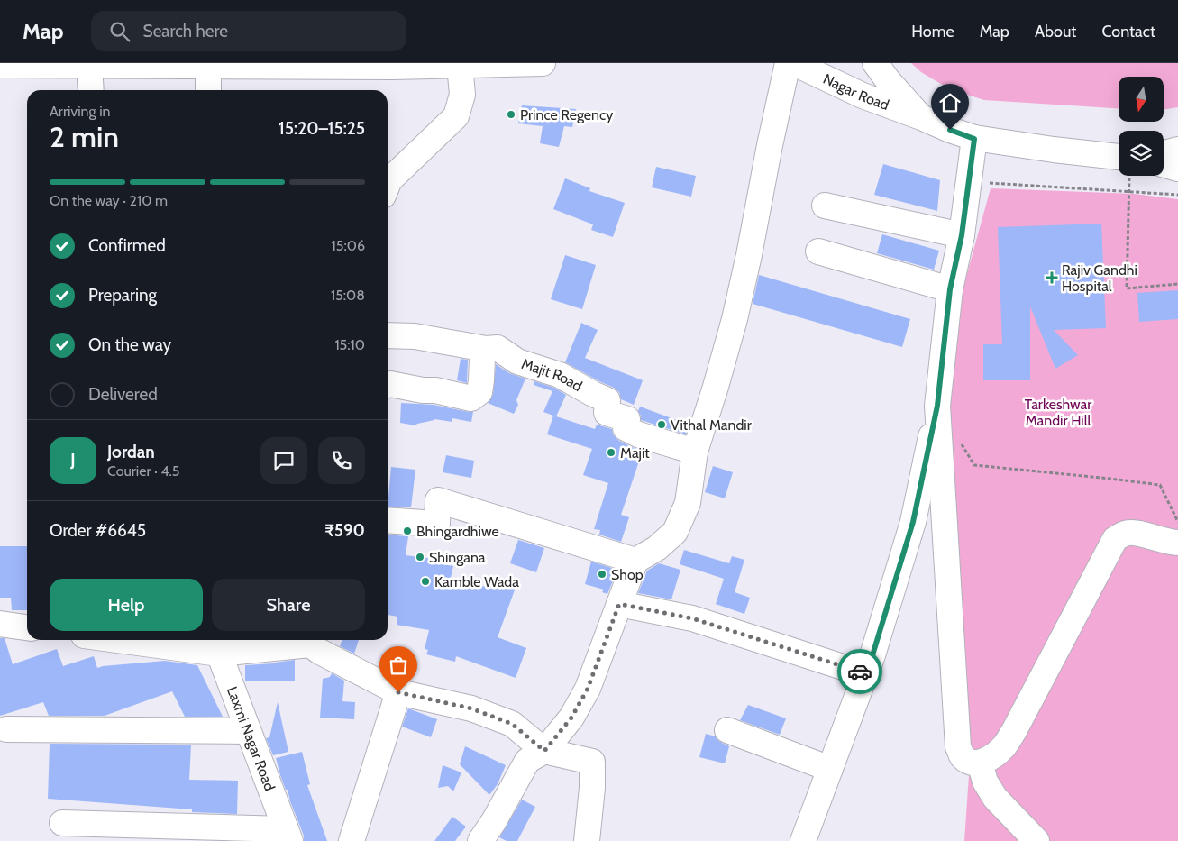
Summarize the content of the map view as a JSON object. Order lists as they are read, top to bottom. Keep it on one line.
{"streets":{"main road":["Nagar Road","Majit Road","Laxmi Nagar Road"]},"parks":["Tarkeshwar Mandir Hill"],"places":{"other":["Prince Regency","Vithal Mandir","Majit","Bhingardhiwe","Shingana","Shop","Kamble Wada"],"health":["Rajiv Gandhi Hospital"]},"north":"bottom","page":{"header":"Map","search":"Search here","nav":["Home","Map","About","Contact"],"heading":["2 min","Arriving in","15:20–15:25"],"panel":["Jordan","Courier · 4.5","Order #6645","₹590"],"bar":"On the way · 210 m","list":[["Confirmed","15:06"],["Preparing","15:08"],["On the way","15:10"],"Delivered"],"round":"J","buttons":["Help","Share"]}}
